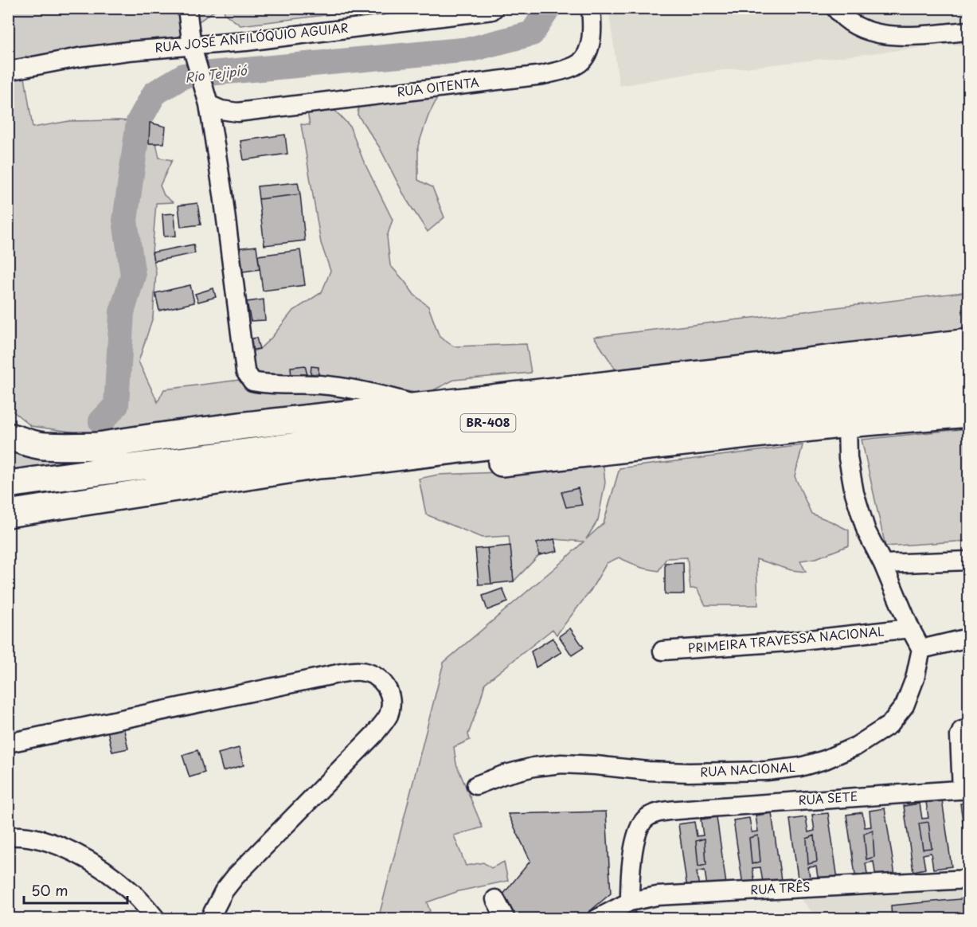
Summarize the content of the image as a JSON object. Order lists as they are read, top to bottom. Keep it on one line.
{"streets":{"highway":["BR-408"],"street":["RUA JOSÉ ANFILÓQUIO AGUIAR","RUA OITENTA","PRIMEIRA TRAVESSA NACIONAL","RUA NACIONAL","RUA SETE","RUA TRÊS"]},"crossings":[["RUA SETE","RUA TRÊS"]],"water":["Rio Tejipió"],"scale_bar":"50 m"}
